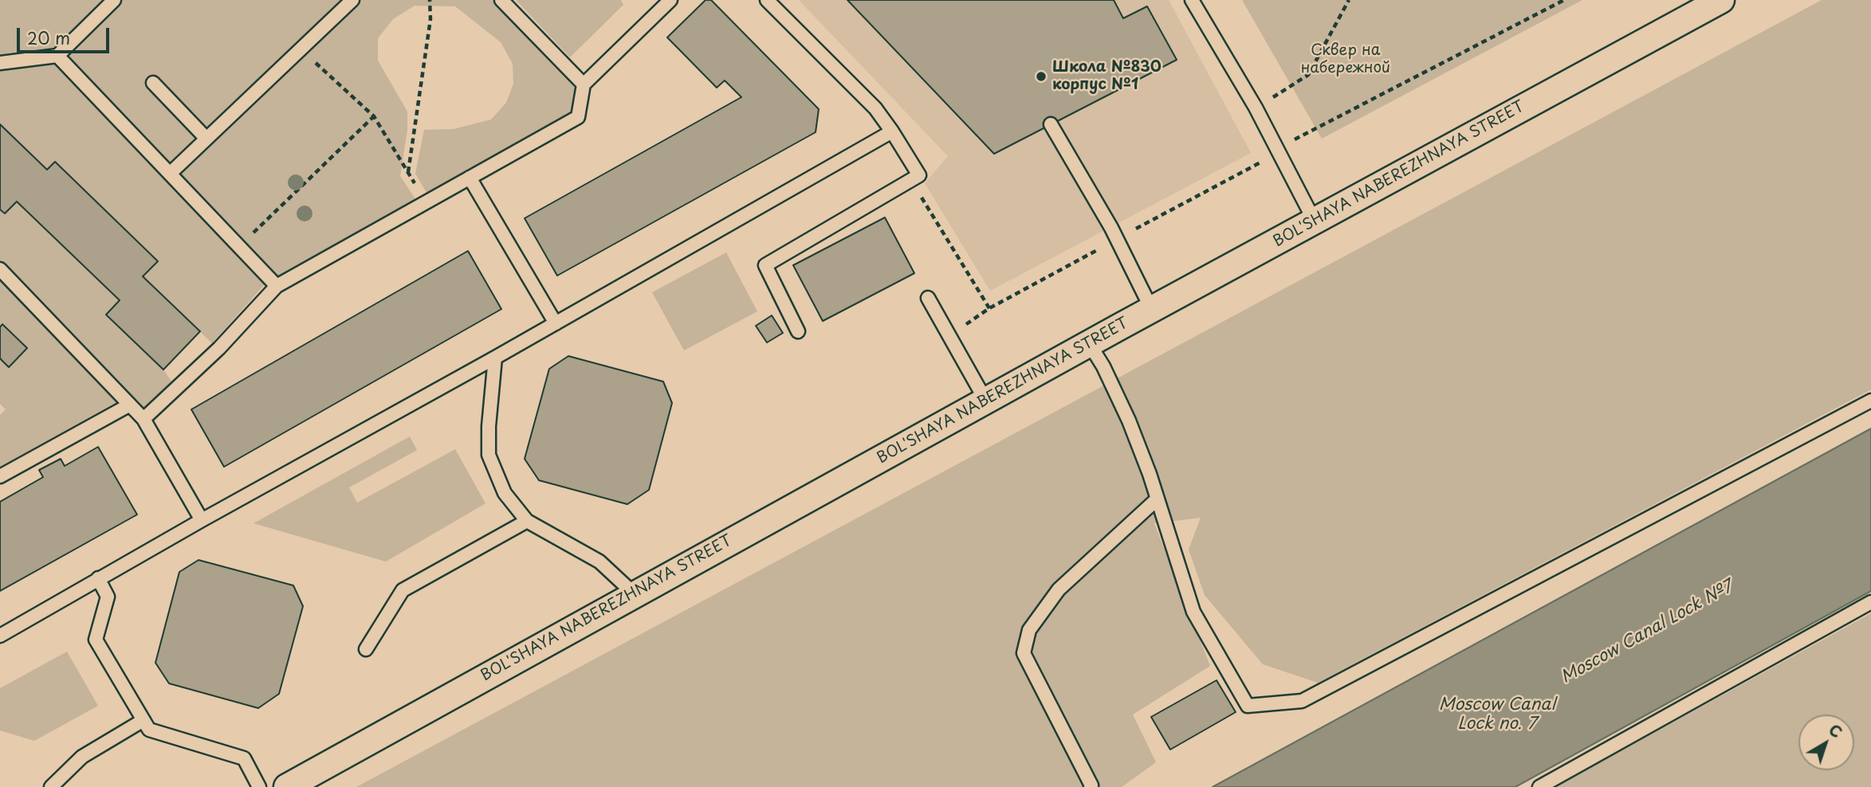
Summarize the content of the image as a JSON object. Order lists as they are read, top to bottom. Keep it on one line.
{"streets":{"street":["BOL'SHAYA NABEREZHNAYA STREET"]},"water":["Moscow Canal Lock №7","Moscow Canal Lock no. 7"],"parks":["Сквер на набережной"],"places":["Школа №830 корпус №1"],"scale_bar":"20 m","north":"top right"}
